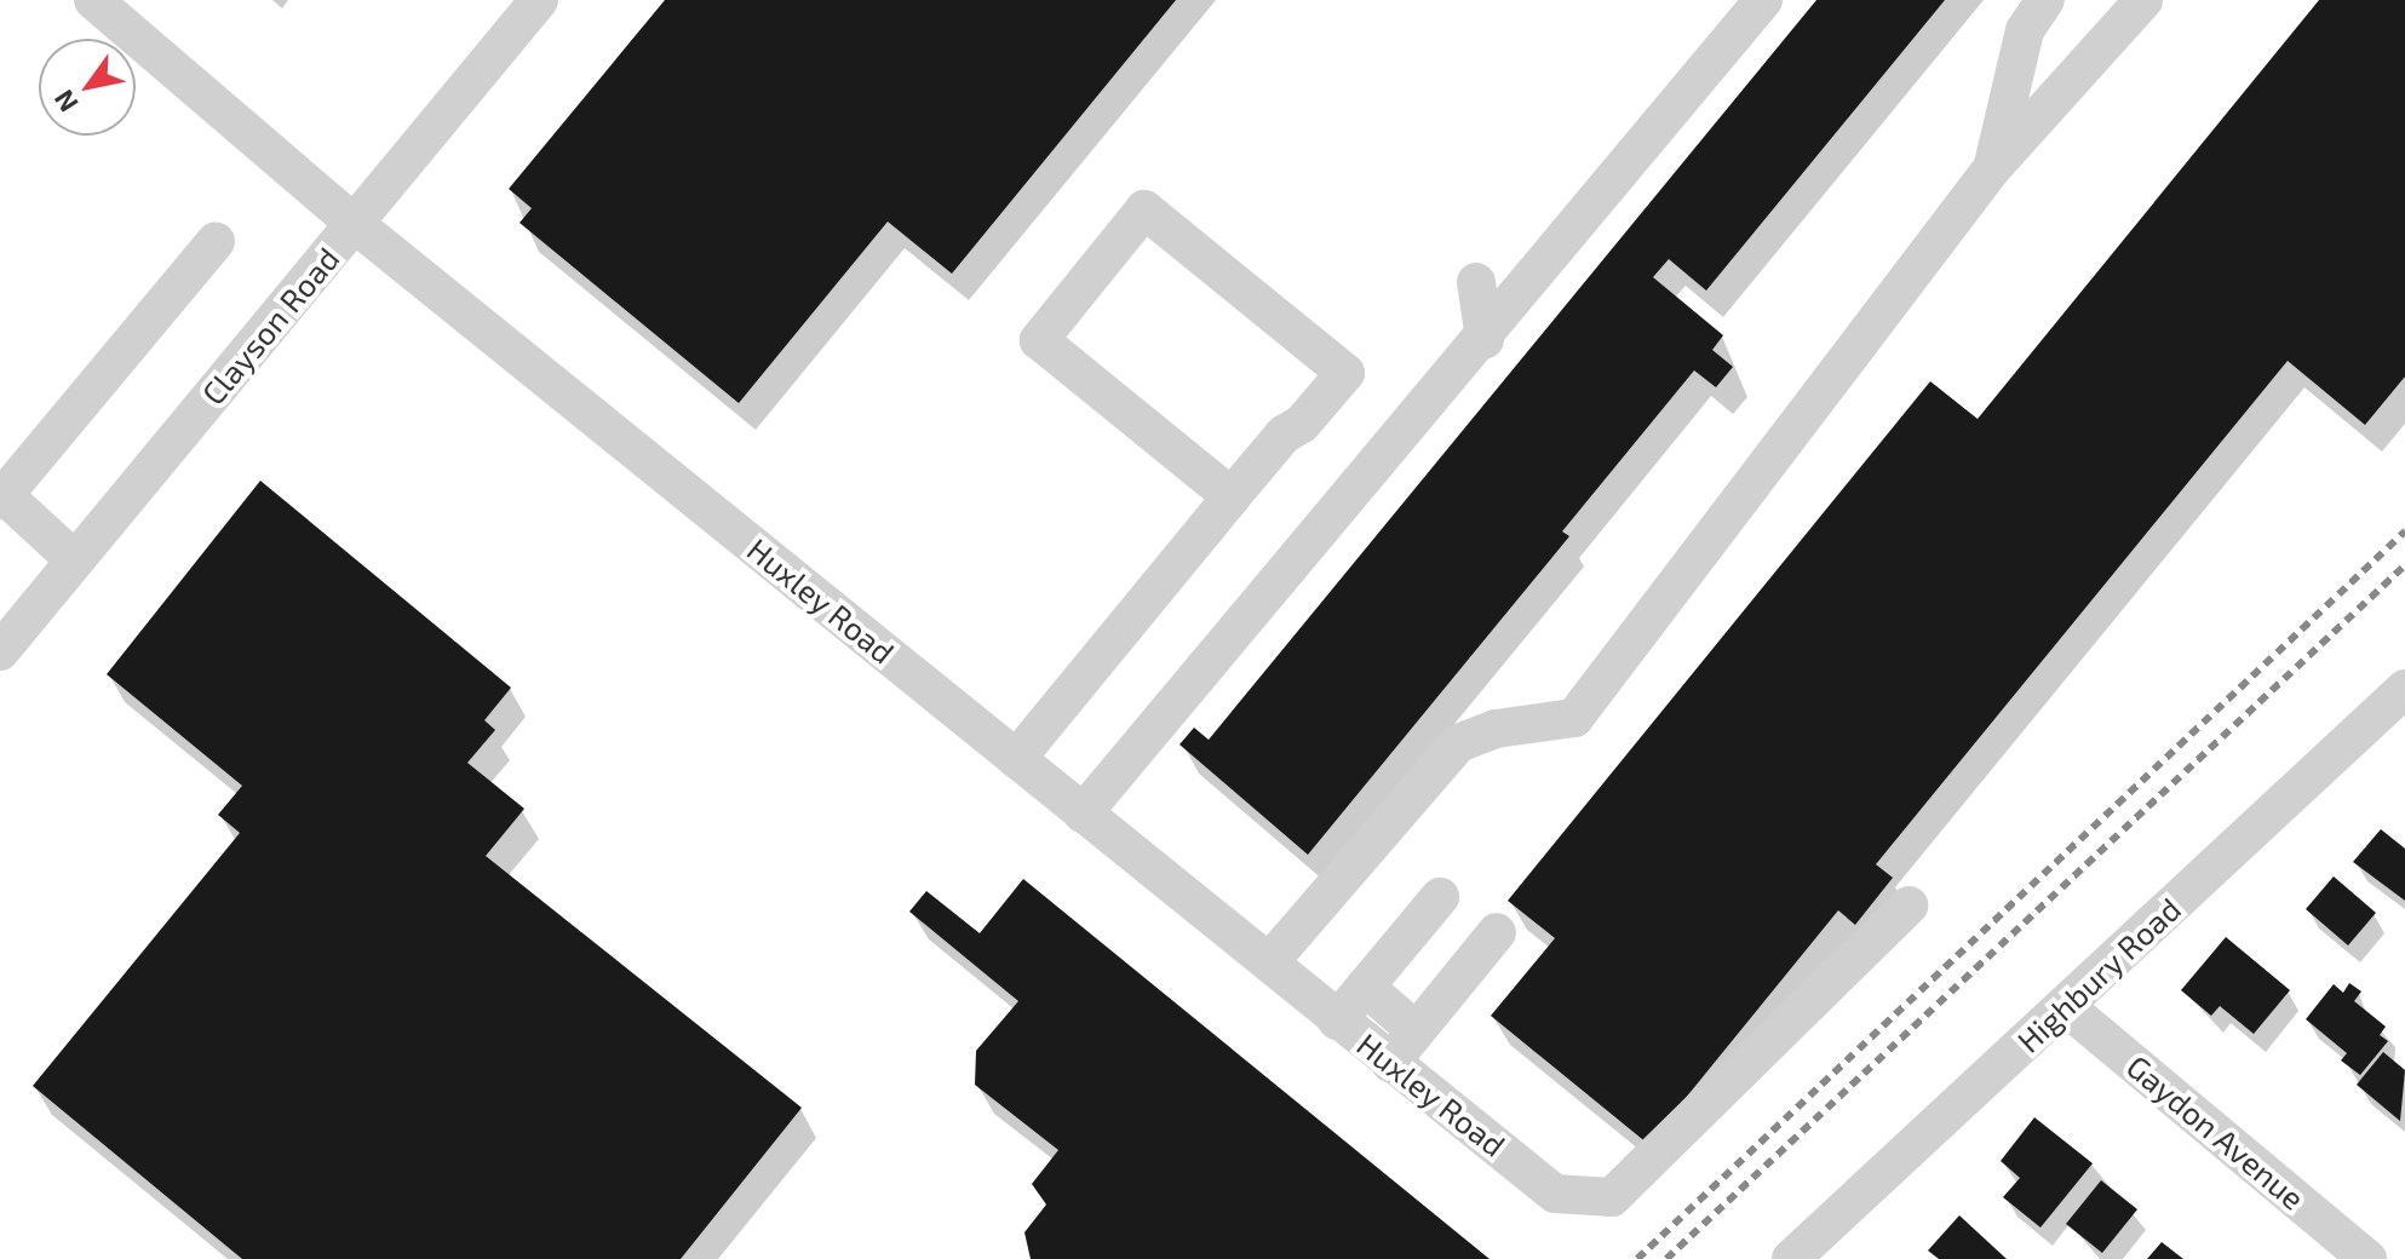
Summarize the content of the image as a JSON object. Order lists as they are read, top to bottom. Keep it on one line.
{"streets":{"street":["Clayson Road","Huxley Road","Highbury Road","Gaydon Avenue"]},"crossings":[["Clayson Road","Huxley Road"],["Highbury Road","Gaydon Avenue"]],"north":"bottom left"}
